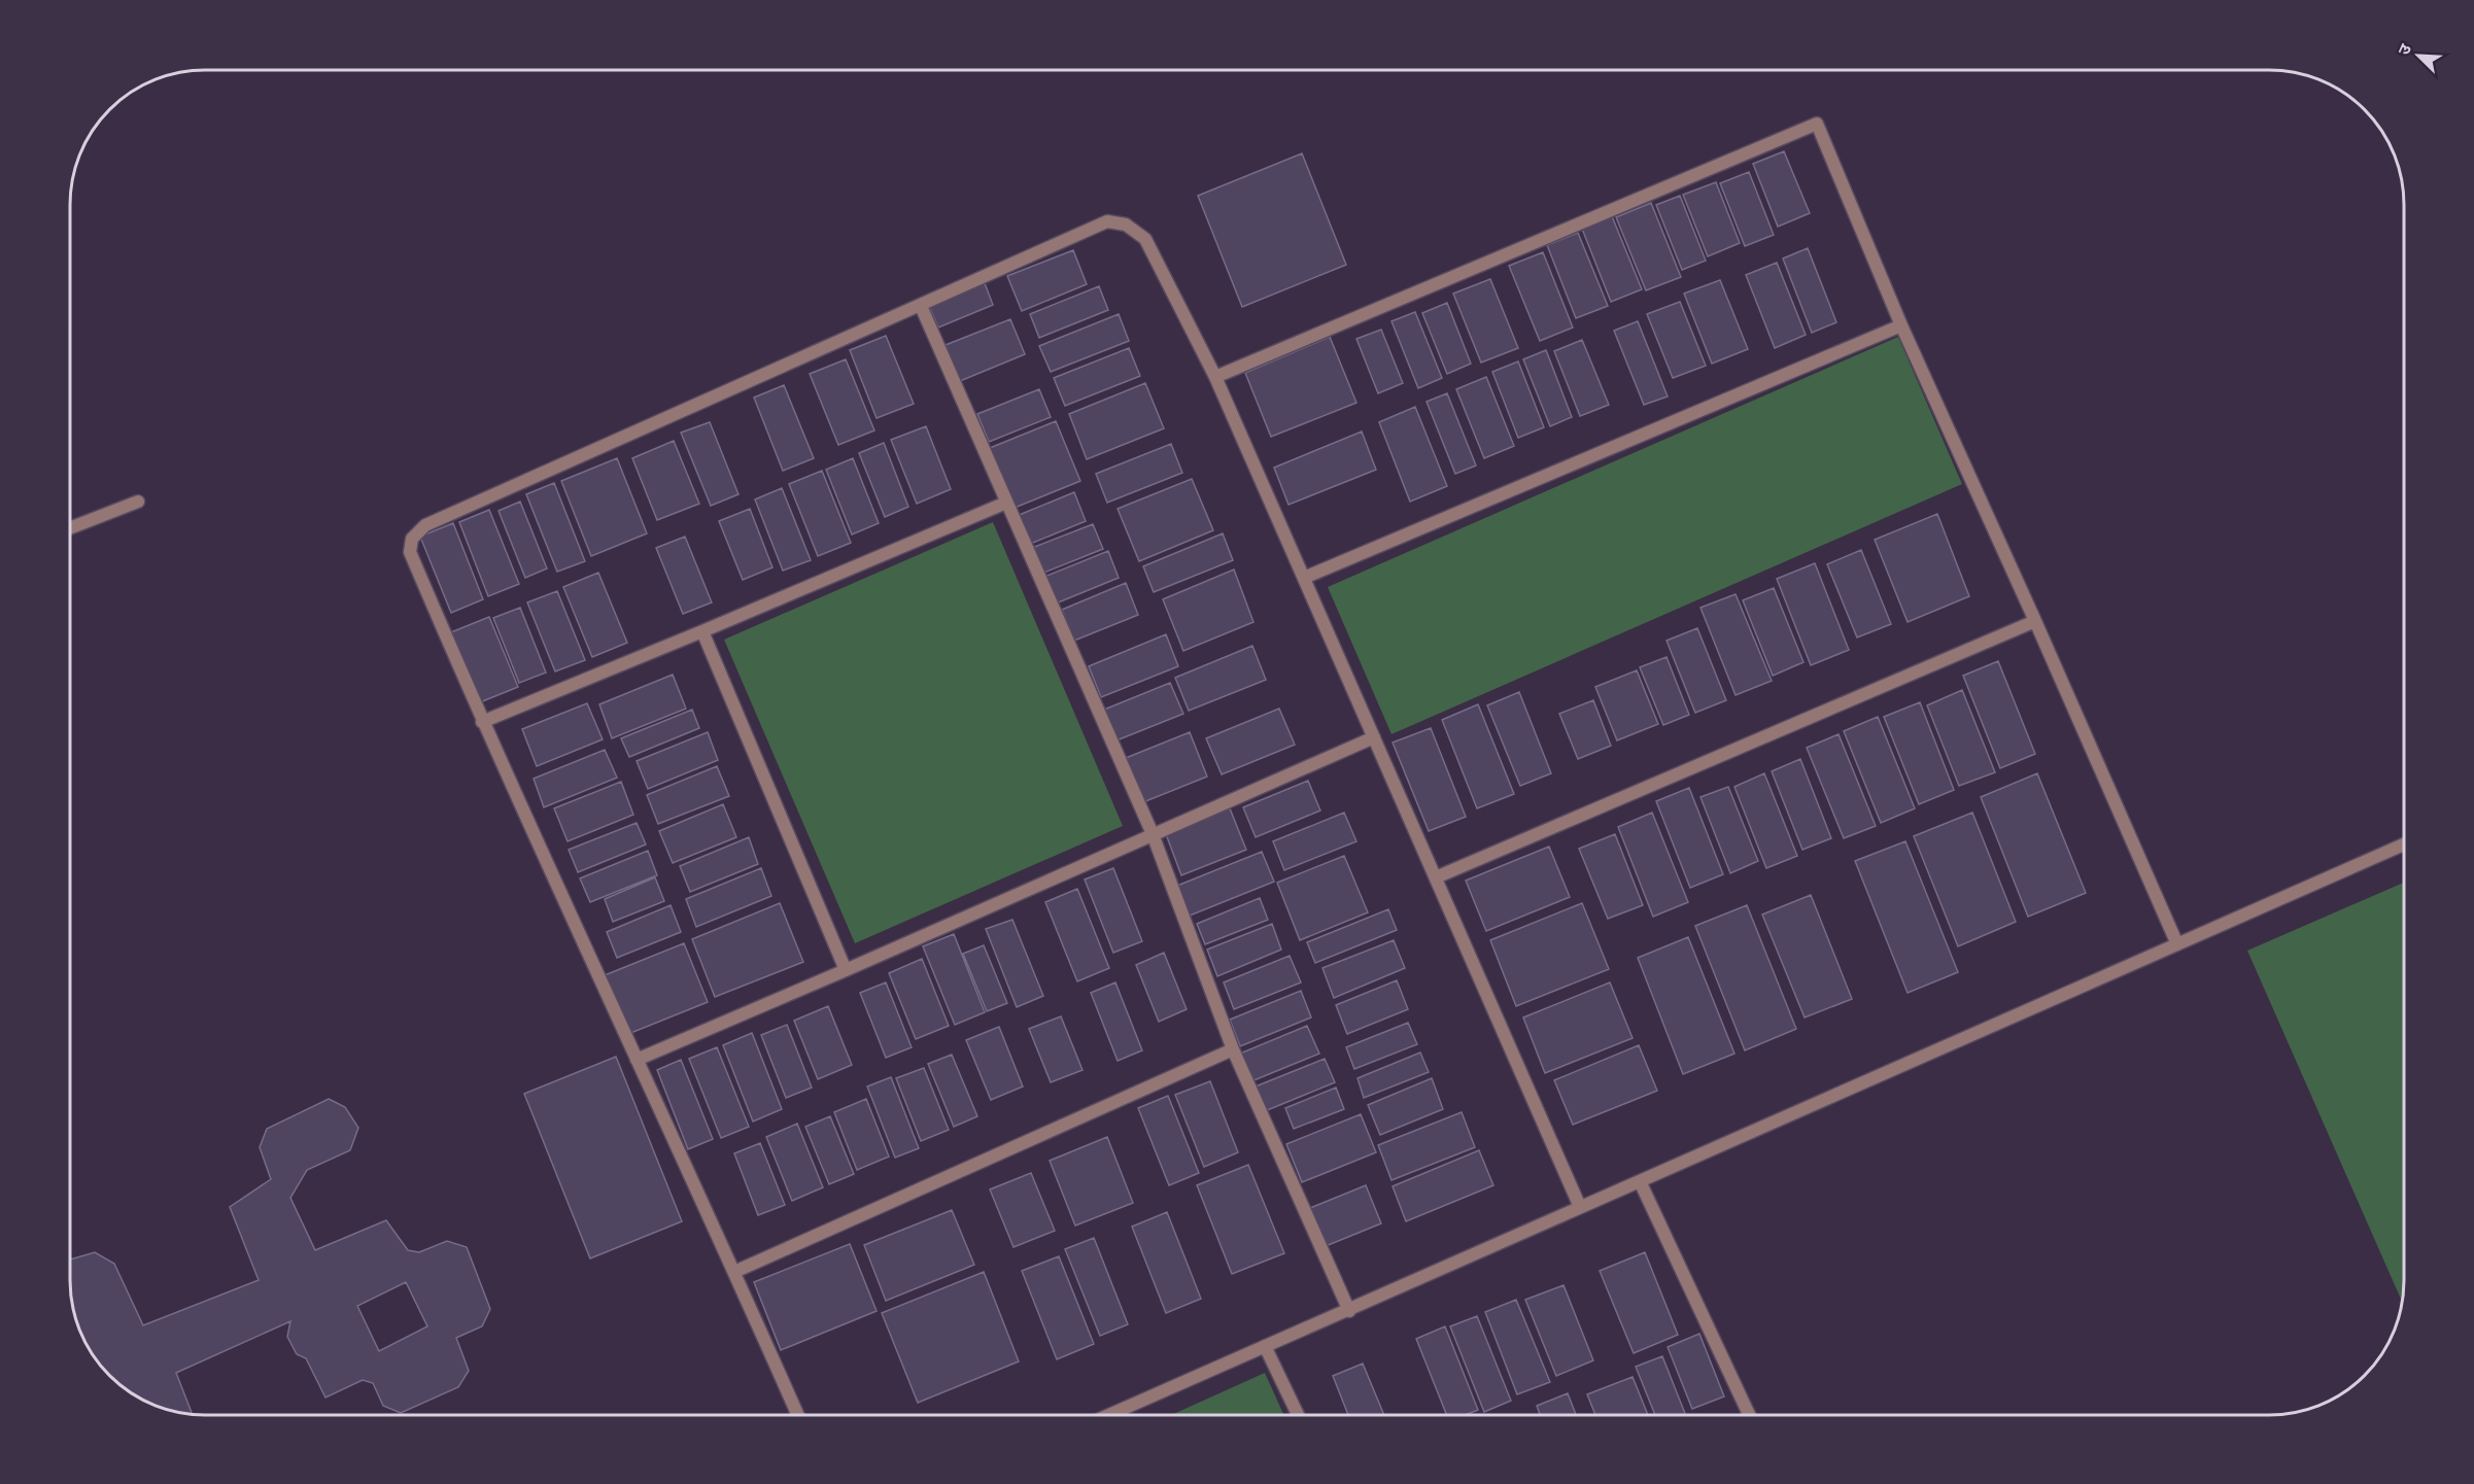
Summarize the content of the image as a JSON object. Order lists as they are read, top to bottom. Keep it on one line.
{"north":"top left"}
